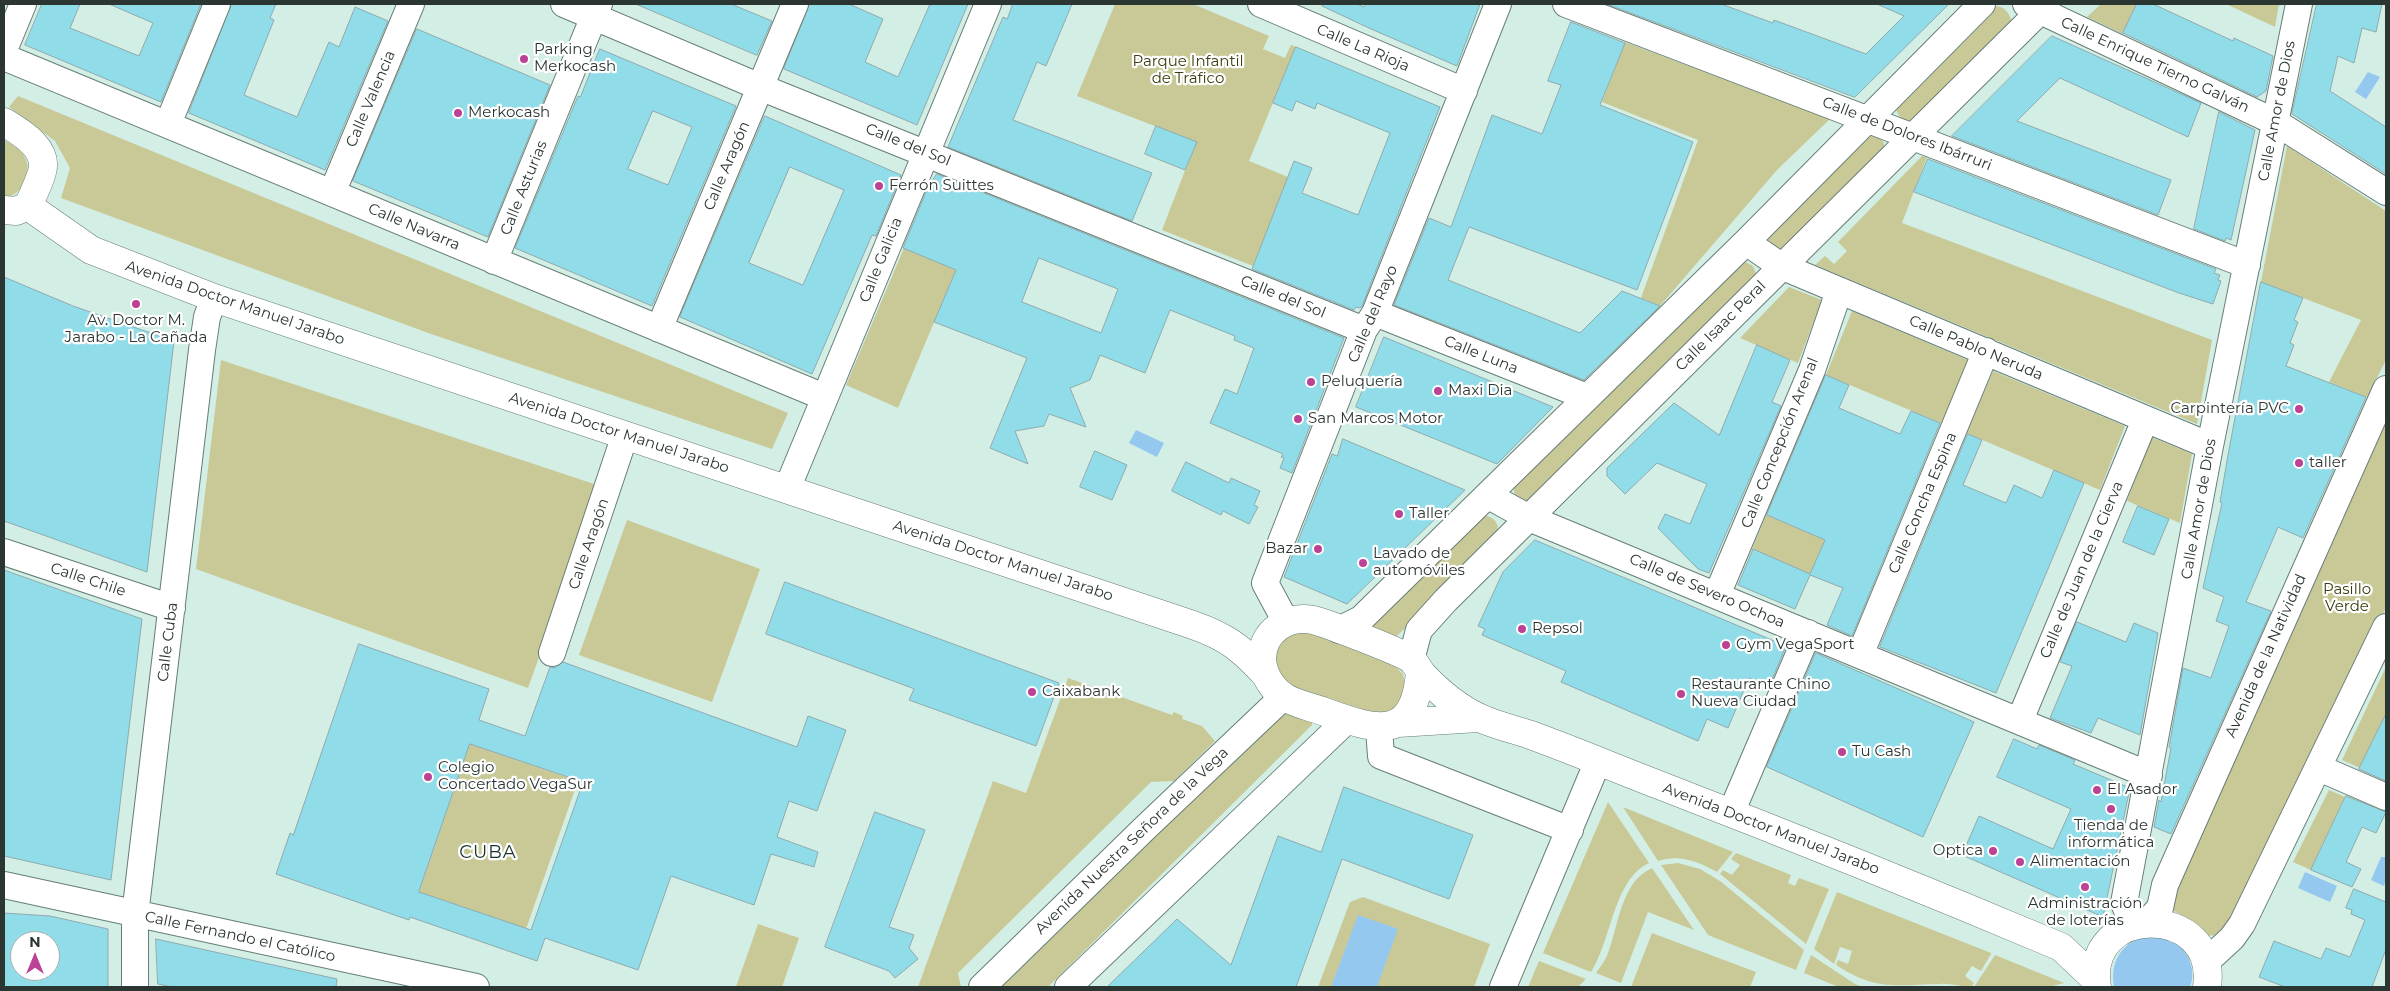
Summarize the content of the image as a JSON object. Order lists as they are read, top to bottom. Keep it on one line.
{"streets":{"street":["Calle La Rioja","Calle Enrique Tierno Galván","Calle Valencia","Calle Amor de Dios","Calle de Dolores Ibárruri","Calle del Sol","Calle Aragón","Calle Asturias","Calle Navarra","Calle Galicia","Avenida Doctor Manuel Jarabo","Calle del Rayo","Calle Isaac Peral","Calle Pablo Neruda","Calle Luna","Calle Concepción Arenal","Calle Concha Espina","Calle de Juan de la Cierva","Calle Chile","Calle de Severo Ochoa","Calle Cuba","Avenida de la Natividad","Avenida Nuestra Señora de la Vega","Calle Fernando el Católico"]},"crossings":[["Calle La Rioja","Calle del Rayo"],["Calle Enrique Tierno Galván","Calle Amor de Dios"],["Calle Enrique Tierno Galván","Calle Isaac Peral"],["Calle Valencia","Calle Navarra"],["Calle Amor de Dios","Calle de Dolores Ibárruri"],["Calle Amor de Dios","Calle Pablo Neruda"],["Calle Amor de Dios","Calle de Severo Ochoa"],["Calle Amor de Dios","Avenida de la Natividad"],["Calle de Dolores Ibárruri","Calle Isaac Peral"],["Calle del Sol","Calle Aragón"],["Calle del Sol","Calle Asturias"],["Calle del Sol","Calle Galicia"],["Calle del Sol","Calle del Rayo"],["Calle del Sol","Calle Luna"],["Calle Aragón","Calle Navarra"],["Calle Aragón","Avenida Doctor Manuel Jarabo"],["Calle Asturias","Calle Navarra"],["Calle Navarra","Calle Galicia"],["Calle Galicia","Avenida Doctor Manuel Jarabo"],["Avenida Doctor Manuel Jarabo","Calle del Rayo"],["Avenida Doctor Manuel Jarabo","Calle Isaac Peral"],["Avenida Doctor Manuel Jarabo","Calle Cuba"],["Avenida Doctor Manuel Jarabo","Avenida Nuestra Señora de la Vega"],["Calle del Rayo","Calle Luna"],["Calle Isaac Peral","Calle Pablo Neruda"],["Calle Isaac Peral","Calle de Severo Ochoa"],["Calle Pablo Neruda","Calle Concepción Arenal"],["Calle Pablo Neruda","Calle Concha Espina"],["Calle Pablo Neruda","Calle de Juan de la Cierva"],["Calle Concepción Arenal","Calle de Severo Ochoa"],["Calle Concha Espina","Calle de Severo Ochoa"],["Calle de Juan de la Cierva","Calle de Severo Ochoa"],["Calle Chile","Calle Cuba"],["Calle Cuba","Calle Fernando el Católico"]],"districts":["CUBA"],"parks":["Parque Infantil de Tráfico","Pasillo Verde"],"places":["Parking Merkocash","Merkocash","Ferrón Suittes","Av. Doctor M. Jarabo - La Cañada","Peluquería","Maxi Dia","Carpintería PVC","San Marcos Motor","taller","Taller","Bazar","Lavado de automóviles","Repsol","Gym VegaSport","Caixabank","Restaurante Chino Nueva Ciudad","Tu Cash","Colegio Concertado VegaSur","El Asador","Tienda de informática","Optica","Alimentación","Administración de loterías"],"north":"top"}
